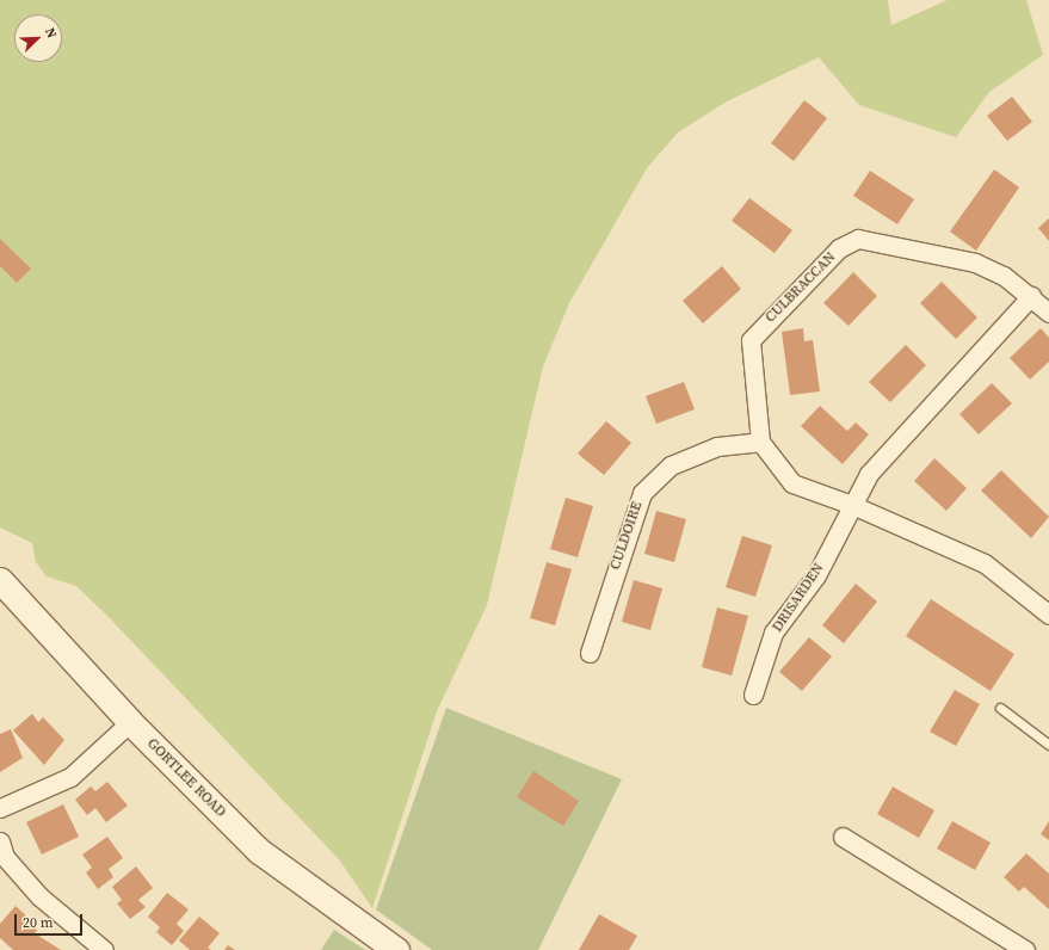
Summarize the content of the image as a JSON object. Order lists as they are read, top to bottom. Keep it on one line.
{"streets":{"street":["CULBRACCAN","CULDOIRE","DRISARDEN","GORTLEE ROAD"]},"crossings":[["CULBRACCAN","CULDOIRE"],["CULBRACCAN","DRISARDEN"]],"scale_bar":"20 m","north":"top right"}
